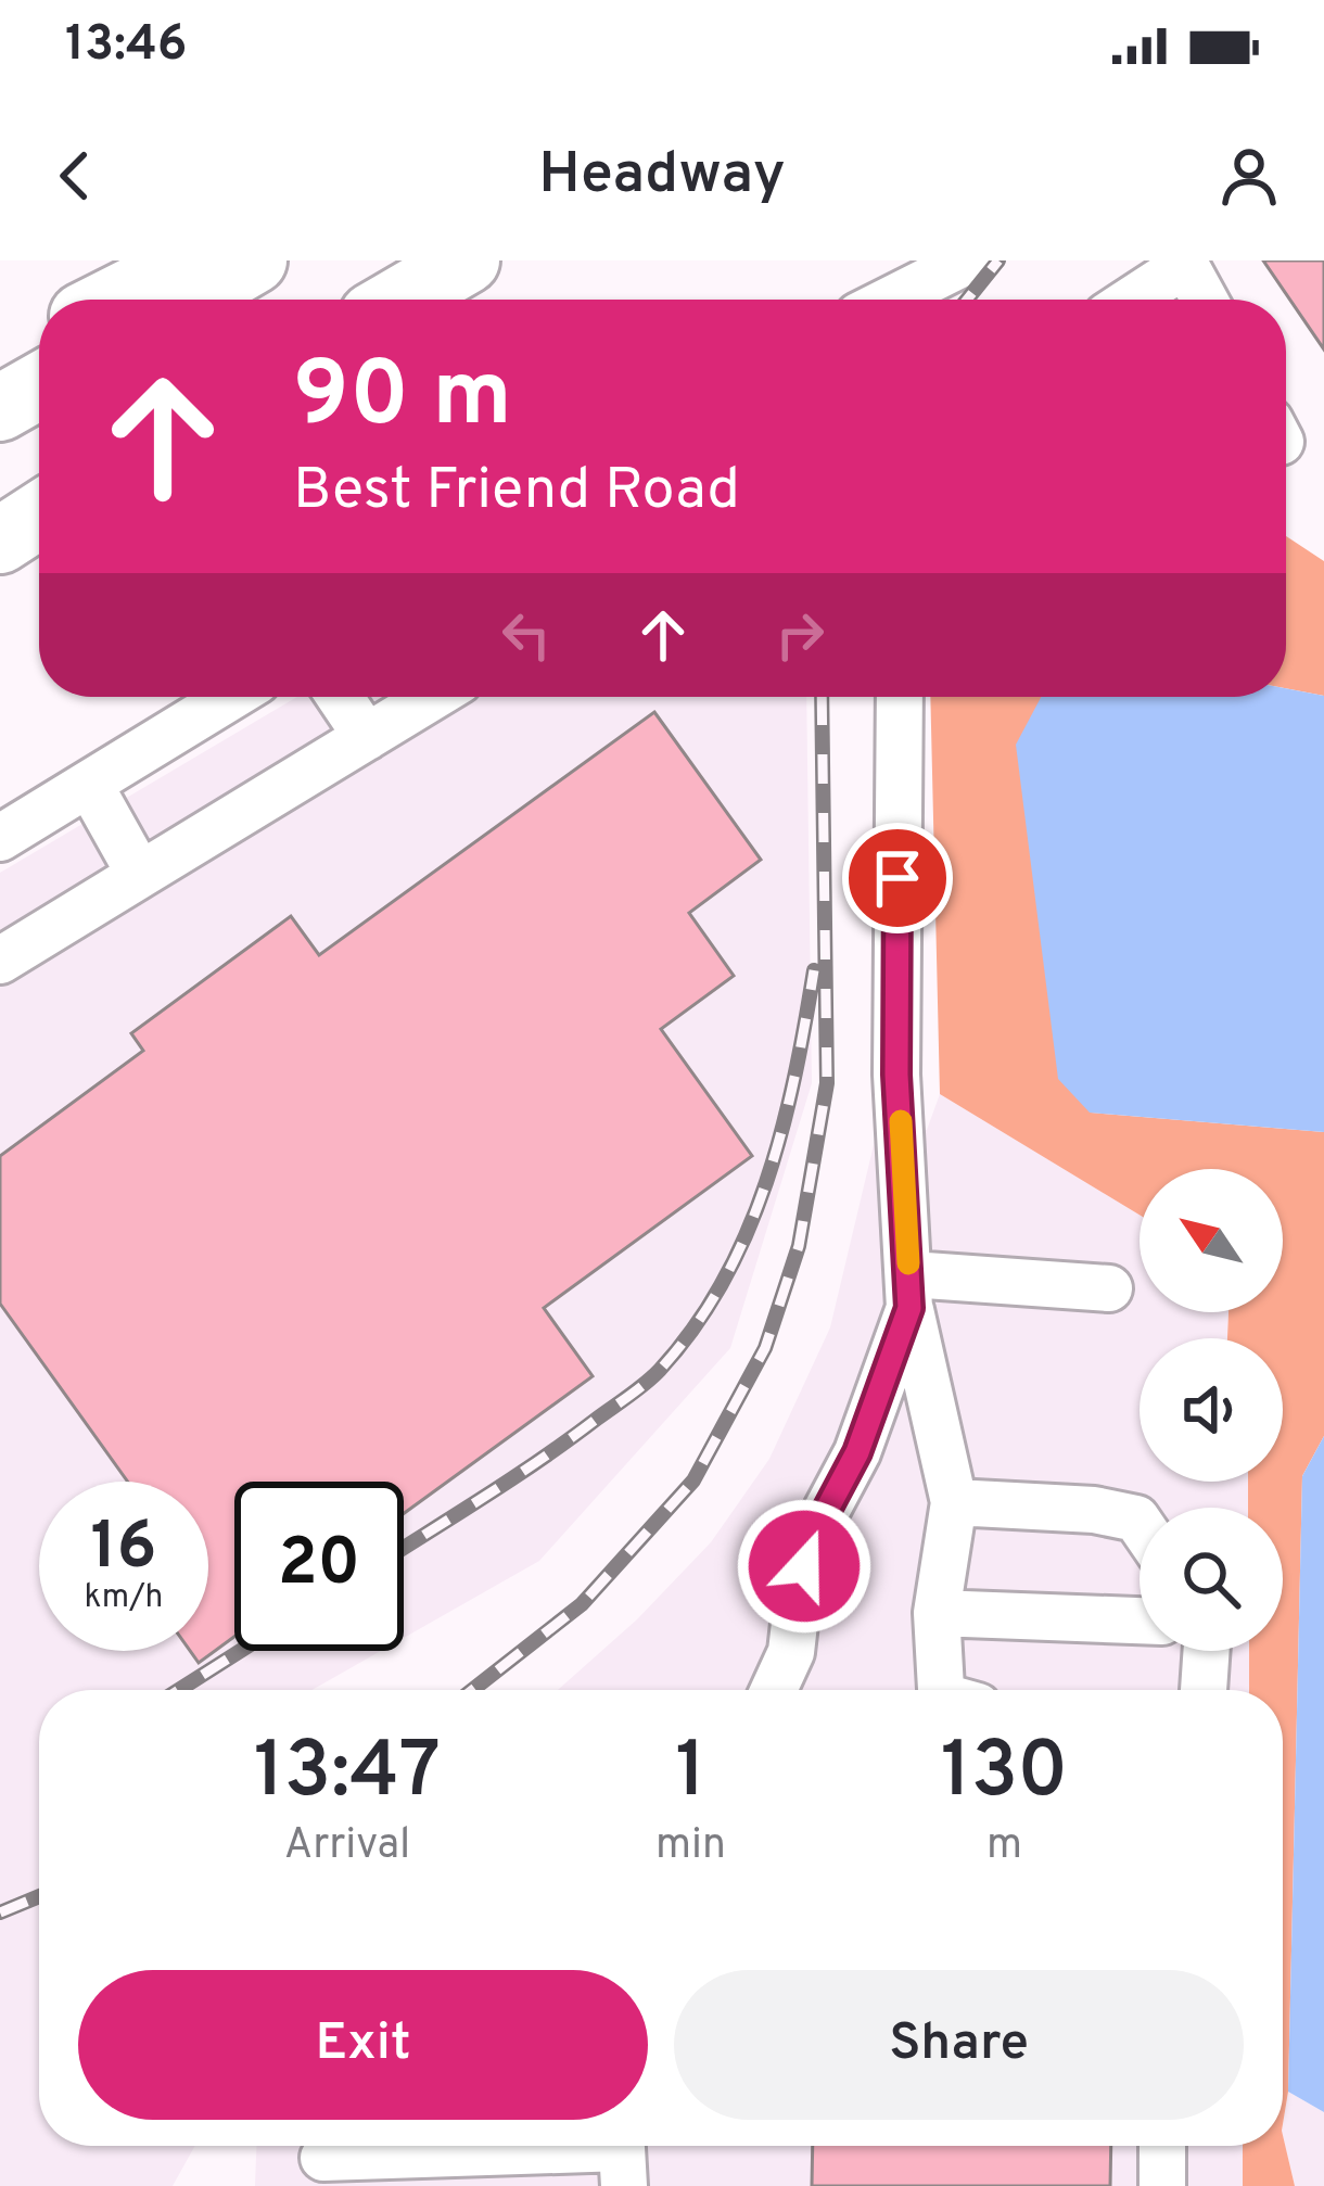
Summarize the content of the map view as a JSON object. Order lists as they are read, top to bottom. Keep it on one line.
{"north":"top left","page":{"status":"13:46","header":"Headway","turn":["90 m","Best Friend Road"],"speed":"16 km/h","limit":"20","eta":["13:47","Arrival","1","min","130","m"],"buttons":["Exit","Share"]}}
